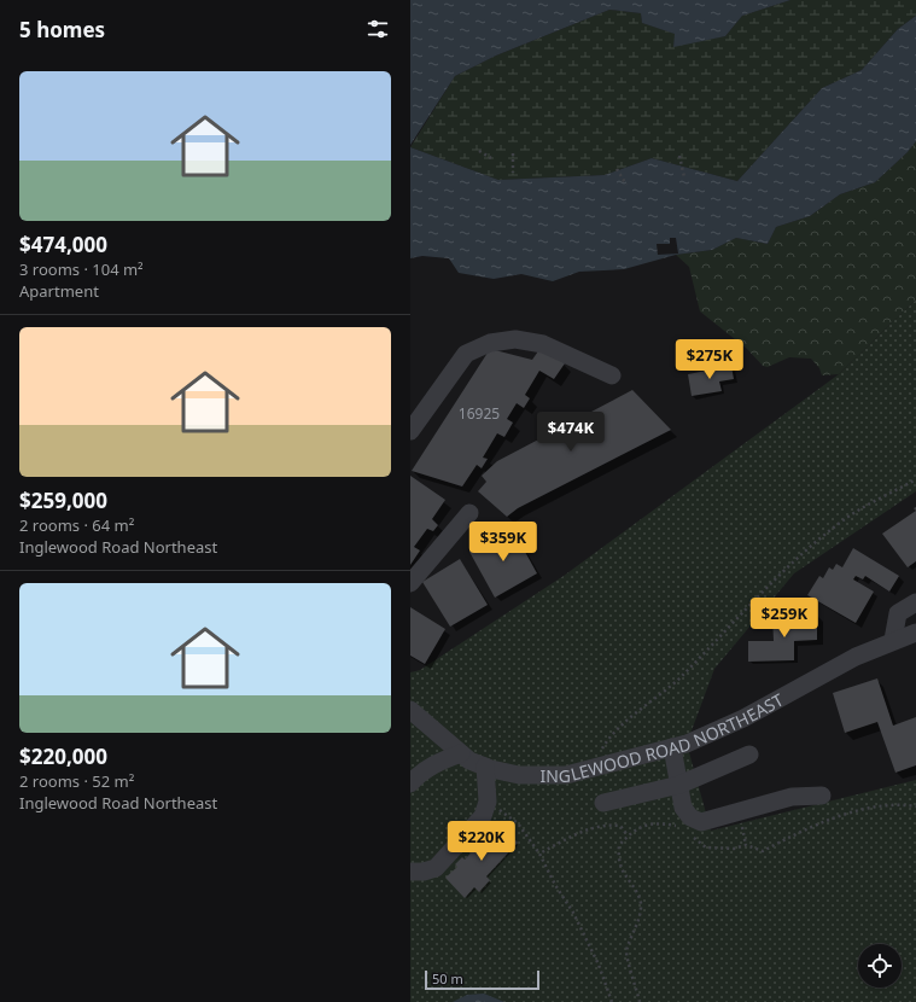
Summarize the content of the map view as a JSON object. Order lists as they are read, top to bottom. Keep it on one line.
{"streets":{"street":["INGLEWOOD ROAD NORTHEAST"]},"house_numbers":["16925"],"scale_bar":"50 m","page":{"heading":"5 homes","list":[{"name":"$474,000","note":"3 rooms · 104 m² · Apartment"},{"name":"$259,000","note":"2 rooms · 64 m² · Inglewood Road Northeast"},{"name":"$220,000","note":"2 rooms · 52 m² · Inglewood Road Northeast"}],"price":["$275K","$474K","$359K","$259K","$220K"],"scale":"50 m"}}
